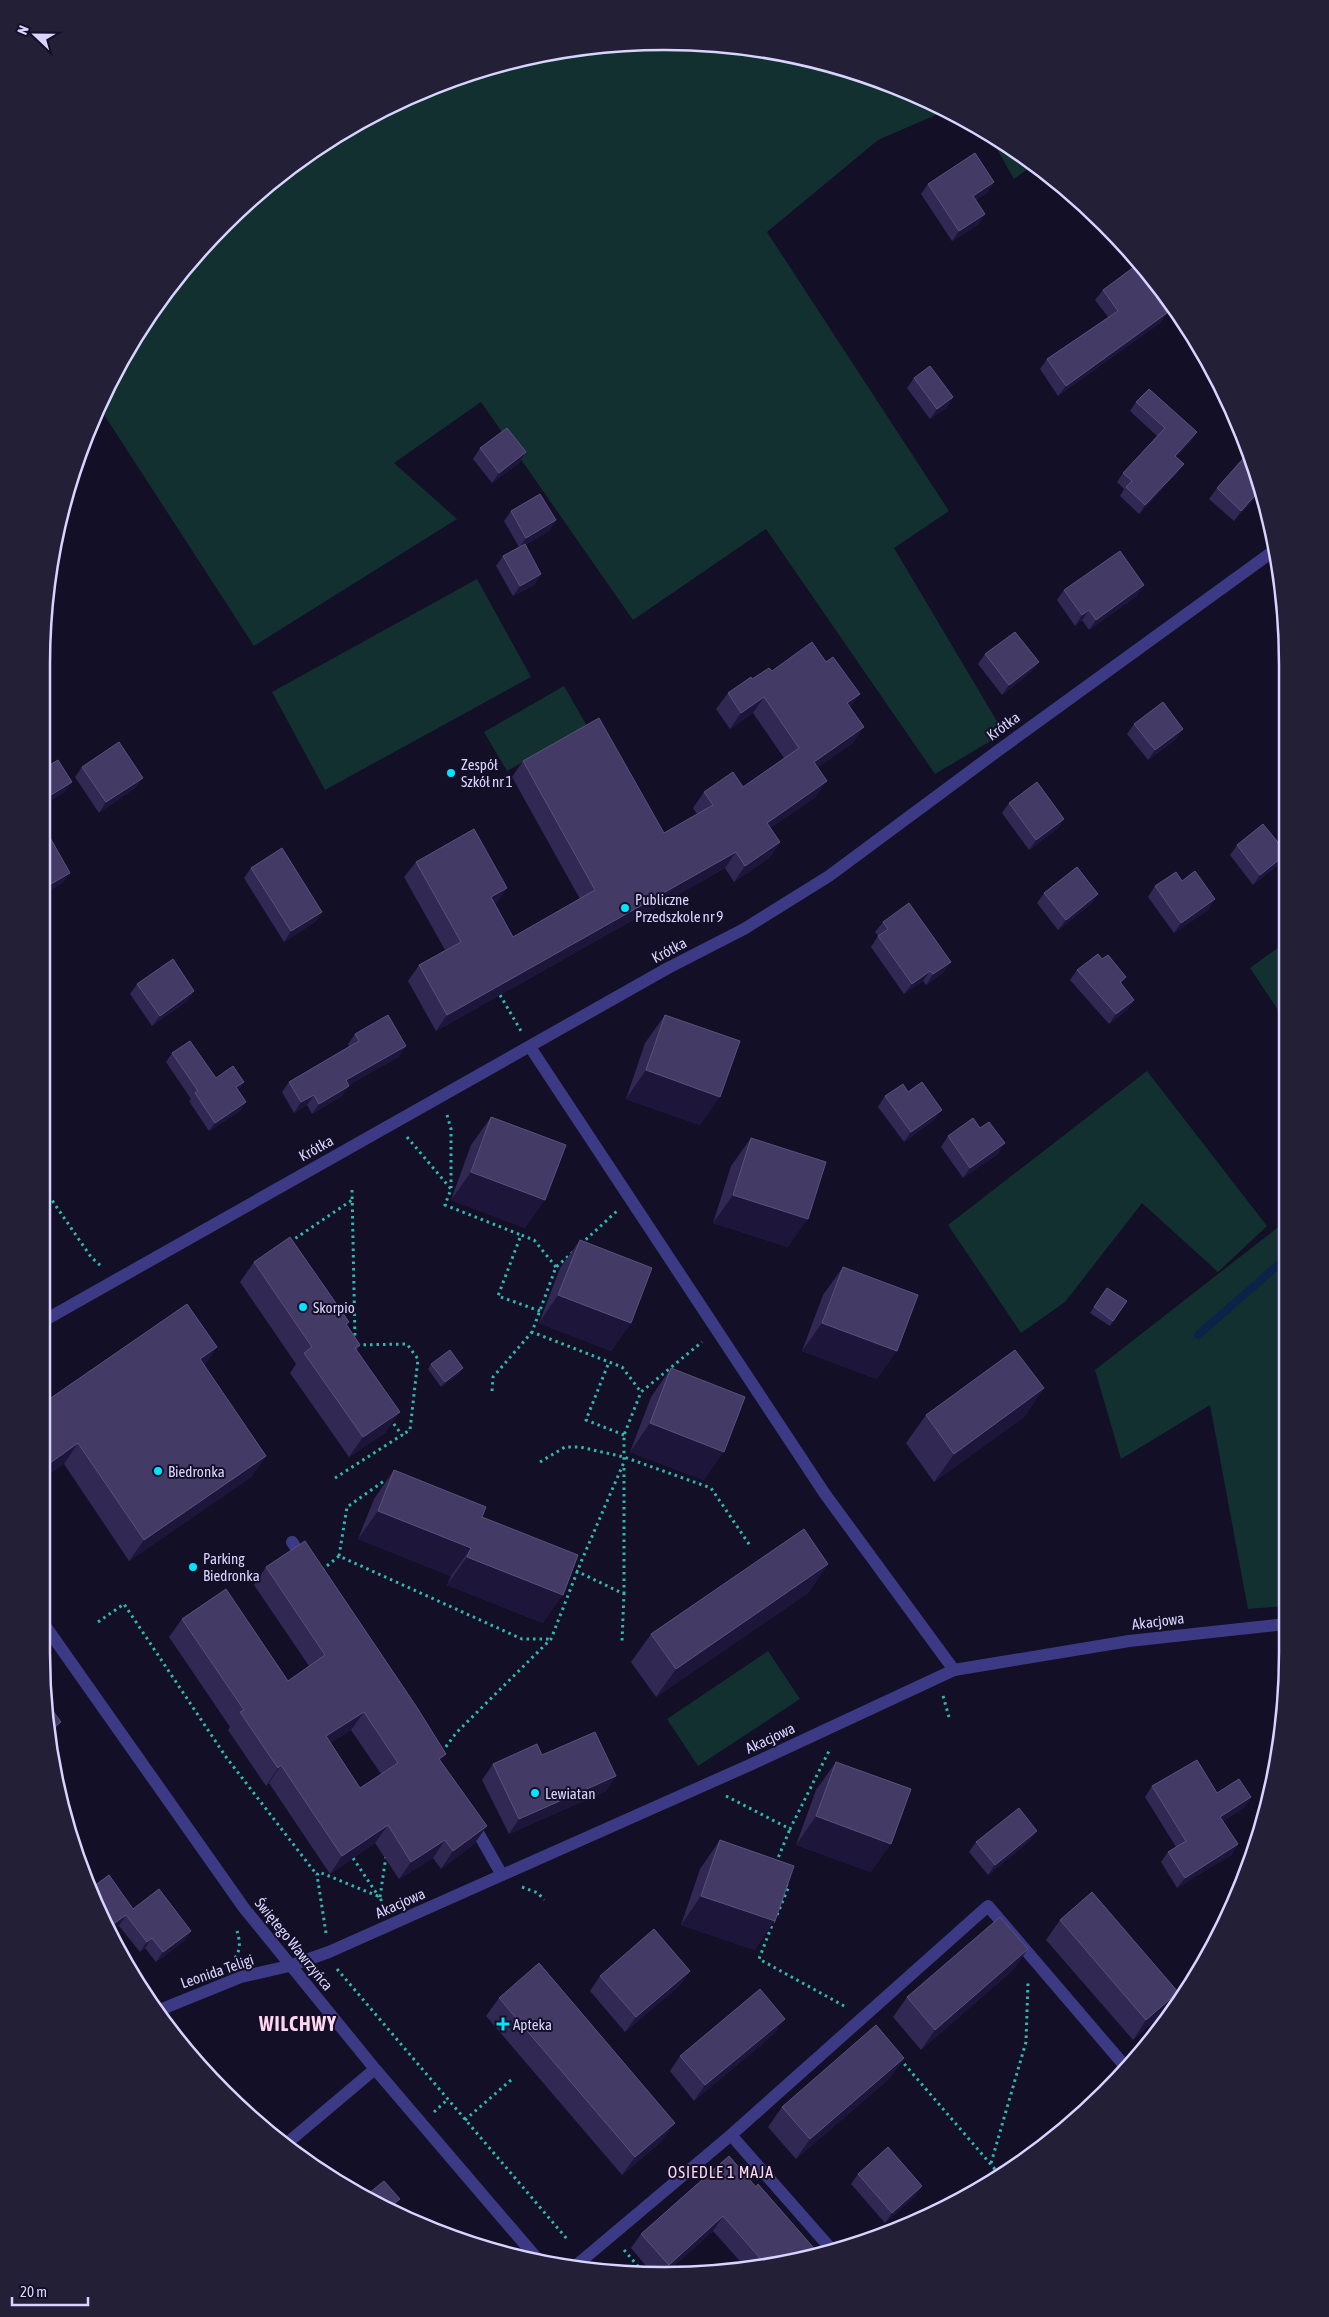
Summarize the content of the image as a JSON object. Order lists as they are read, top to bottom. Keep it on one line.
{"streets":{"street":["Krótka","Akacjowa","Świętego Wawrzyńca","Leonida Teligi"]},"crossings":[["Akacjowa","Świętego Wawrzyńca"],["Akacjowa","Leonida Teligi"],["Świętego Wawrzyńca","Leonida Teligi"]],"districts":["WILCHWY","OSIEDLE 1 MAJA"],"places":{"other":["Zespół Szkół nr 1","Publiczne Przedszkole nr 9","Skorpio","Biedronka","Parking Biedronka","Lewiatan"],"health":["Apteka"]},"scale_bar":"20 m","north":"left"}
